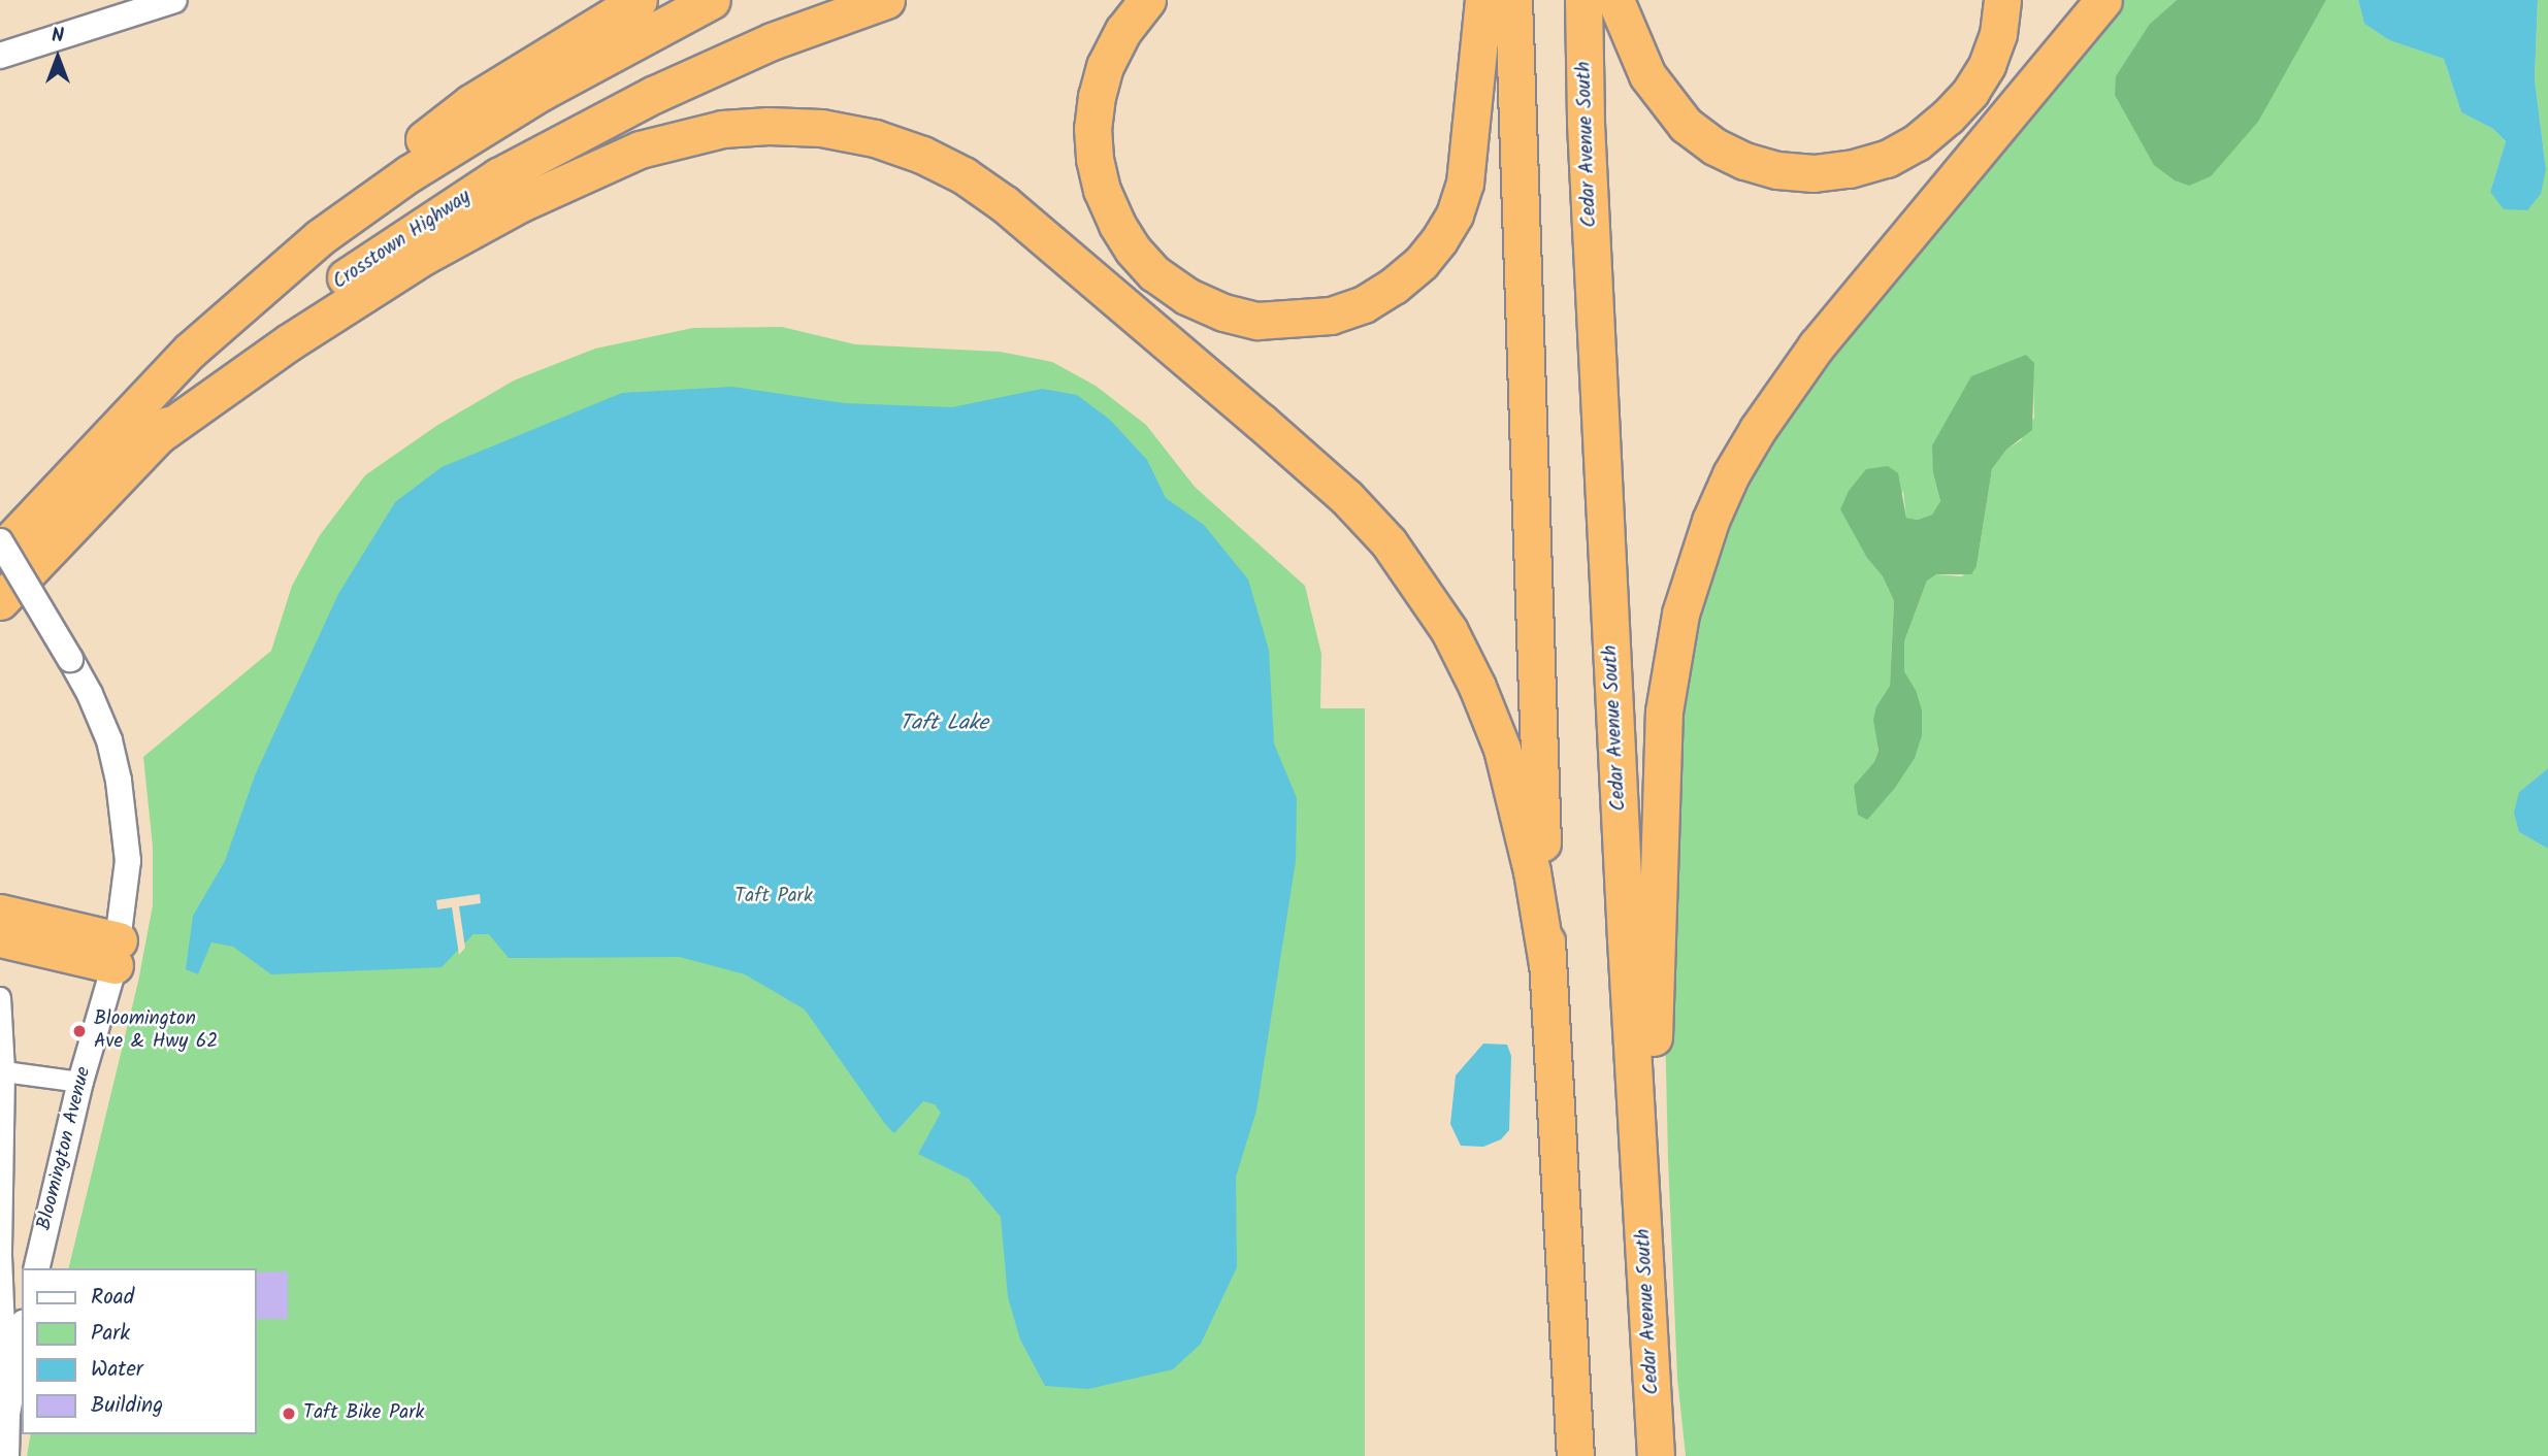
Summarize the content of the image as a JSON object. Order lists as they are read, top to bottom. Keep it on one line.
{"streets":{"highway":["Cedar Avenue South","Crosstown Highway"],"street":["Bloomington Avenue"]},"water":["Taft Lake"],"parks":["Taft Park"],"places":["Bloomington Ave & Hwy 62","Taft Bike Park"],"legend":["Road","Park","Water","Building"],"north":"top"}
